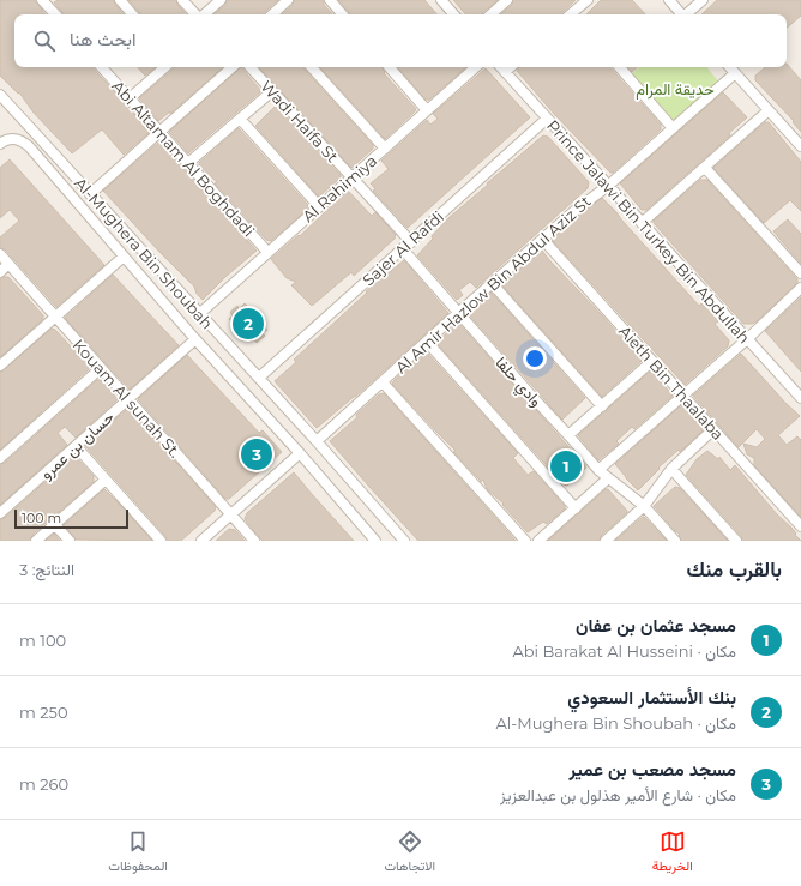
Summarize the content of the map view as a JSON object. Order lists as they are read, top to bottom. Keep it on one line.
{"streets":{"street":["Wadi Haifa St","Abi Altamam Al Boghdadi","Al Rahimiya","Prince Jalawi Bin Turkey Bin Abdullah","Sajer Al Rafdi","Al-Mughera Bin Shoubah","Al Amir Hazlow Bin Abdul Aziz St","وادي حلفا","Aieth Bin Thaalaba","Kouam Al sunah St.","حسان بن عمرو"]},"crossings":[["Wadi Haifa St","Al Rahimiya"],["Wadi Haifa St","Sajer Al Rafdi"],["Abi Altamam Al Boghdadi","Al Rahimiya"],["Al Rahimiya","Al-Mughera Bin Shoubah"],["Prince Jalawi Bin Turkey Bin Abdullah","Sajer Al Rafdi"],["Prince Jalawi Bin Turkey Bin Abdullah","Al Amir Hazlow Bin Abdul Aziz St"],["Sajer Al Rafdi","Al-Mughera Bin Shoubah"],["Sajer Al Rafdi","وادي حلفا"],["Al-Mughera Bin Shoubah","Al Amir Hazlow Bin Abdul Aziz St"],["Al-Mughera Bin Shoubah","حسان بن عمرو"],["Al Amir Hazlow Bin Abdul Aziz St","وادي حلفا"],["Al Amir Hazlow Bin Abdul Aziz St","Aieth Bin Thaalaba"],["Kouam Al sunah St.","حسان بن عمرو"]],"parks":["حديقة المرام"],"scale_bar":"100 m","page":{"search":"ابحث هنا","pins":["2","3","1"],"scale":"100 m","heading":["بالقرب منك","النتائج: 3"],"list":[{"mark":"1","name":"مسجد عثمان بن عفان","note":"مكان · Abi Barakat Al Husseini","value":"100 m"},{"mark":"2","name":"بنك الأستثمار السعودي","note":"مكان · Al-Mughera Bin Shoubah","value":"250 m"},{"mark":"3","name":"مسجد مصعب بن عمير","note":"مكان · شارع الأمير هذلول بن عبدالعزيز","value":"260 m"}],"nav":["الخريطة","الاتجاهات","المحفوظات"]}}
